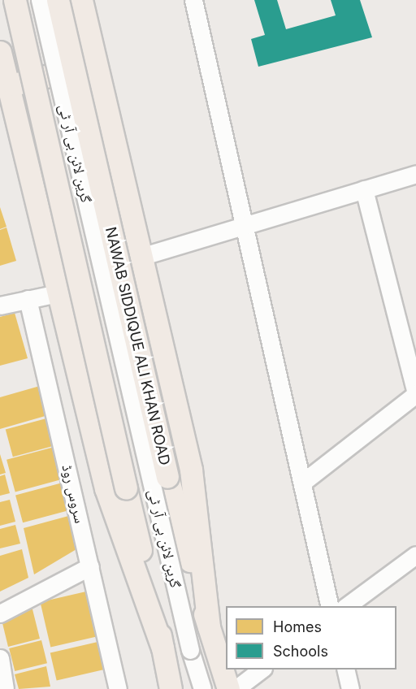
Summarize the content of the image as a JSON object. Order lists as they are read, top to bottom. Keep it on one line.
{"streets":{"main road":["NAWAB SIDDIQUE ALI KHAN ROAD"],"street":["گرین لائن بی آر ٹی","سروس روڈ"]},"legend":["Homes","Schools"]}
